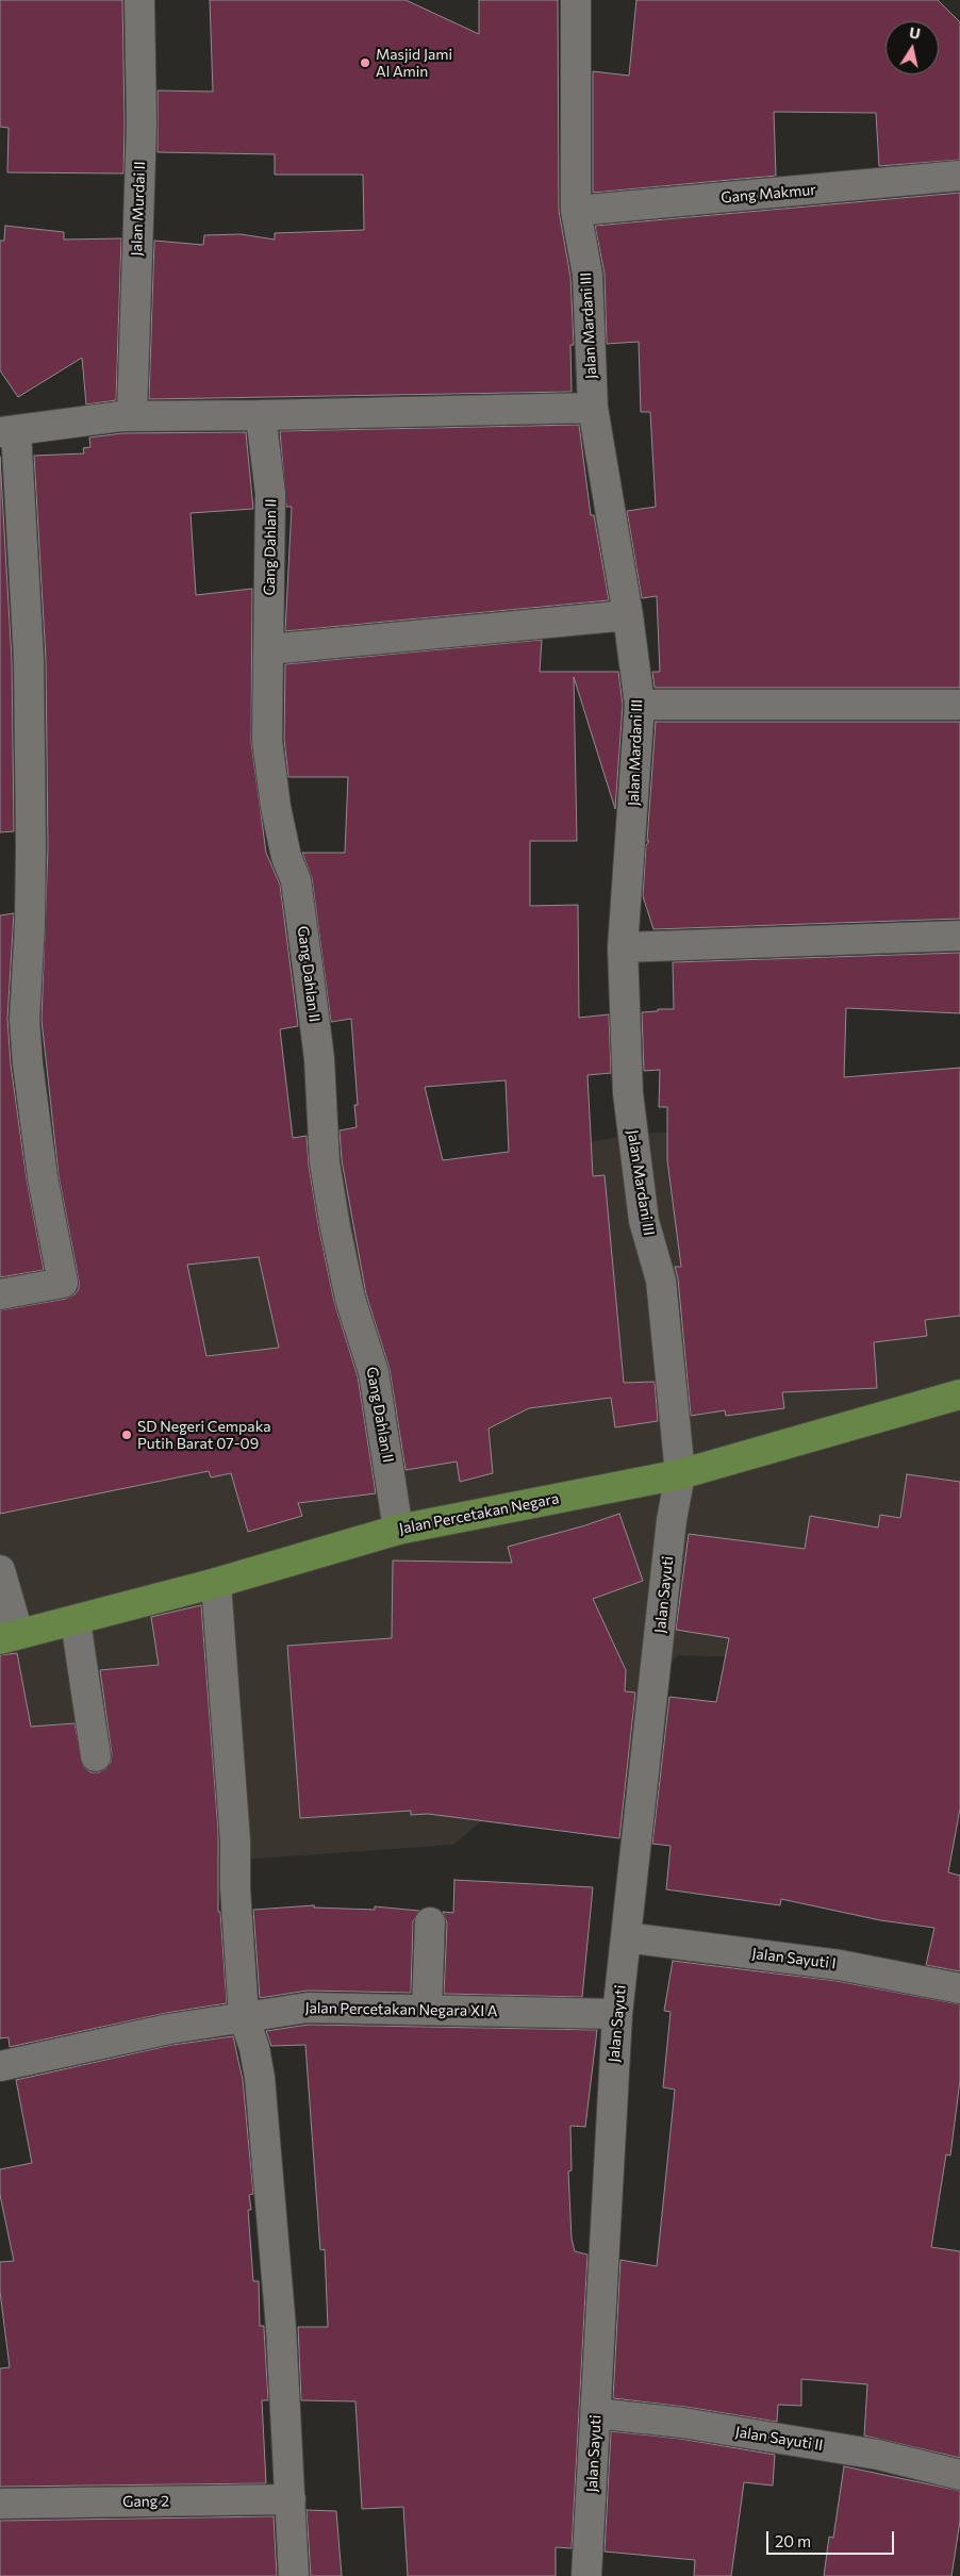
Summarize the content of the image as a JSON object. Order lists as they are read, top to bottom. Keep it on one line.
{"streets":{"main road":["Jalan Percetakan Negara"],"street":["Gang Makmur","Jalan Murdai II","Jalan Mardani III","Gang Dahlan II","Jalan Sayuti","Jalan Sayuti I","Jalan Percetakan Negara XI A","Jalan Sayuti II","Gang 2"]},"crossings":[["Gang Makmur","Jalan Mardani III"],["Jalan Mardani III","Jalan Percetakan Negara"],["Jalan Mardani III","Jalan Sayuti"],["Gang Dahlan II","Jalan Percetakan Negara"],["Jalan Percetakan Negara","Jalan Sayuti"],["Jalan Sayuti","Jalan Sayuti I"],["Jalan Sayuti","Jalan Percetakan Negara XI A"],["Jalan Sayuti","Jalan Sayuti II"]],"places":["Masjid Jami Al Amin","SD Negeri Cempaka Putih Barat 07-09"],"scale_bar":"20 m","north":"top"}
